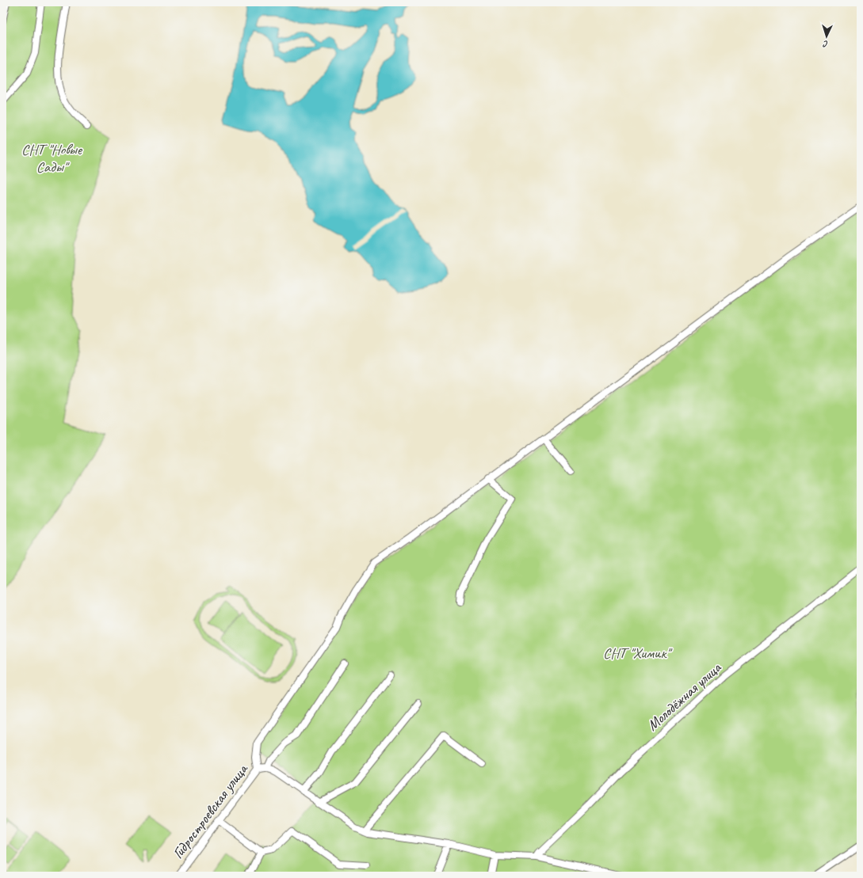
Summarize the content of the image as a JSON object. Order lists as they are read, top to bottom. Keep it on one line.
{"streets":{"street":["Молодёжная улица","Гидростроевская улица"]},"parks":["СНТ \"Новые Сады\"","СНТ \"Химик\""],"north":"bottom"}
